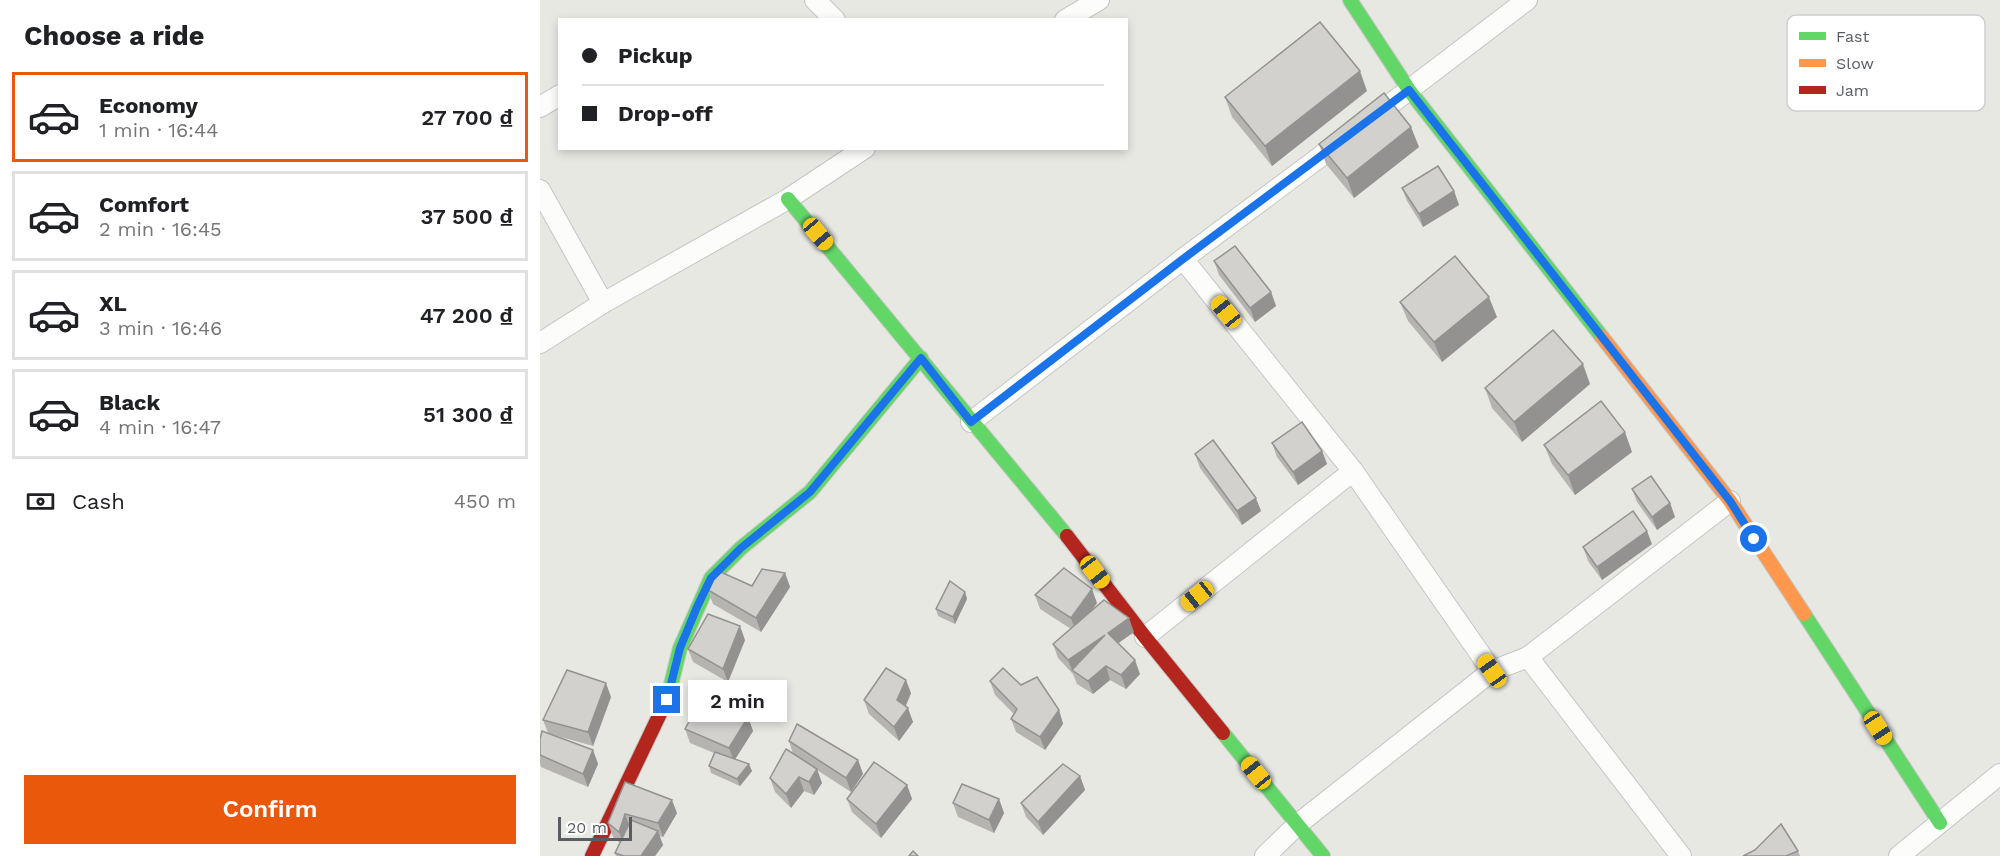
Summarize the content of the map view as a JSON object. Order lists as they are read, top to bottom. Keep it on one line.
{"legend":["Fast","Slow","Jam"],"scale_bar":"20 m","page":{"heading":"Choose a ride","banner":["Pickup","Drop-off"],"list":[{"name":"Economy","note":"1 min · 16:44","value":"27 700 ₫"},{"name":"Comfort","note":"2 min · 16:45","value":"37 500 ₫"},{"name":"XL","note":"3 min · 16:46","value":"47 200 ₫"},{"name":"Black","note":"4 min · 16:47","value":"51 300 ₫"}],"pay":["Cash","450 m"],"bubble":"2 min","buttons":"Confirm","scale":"20 m"}}
